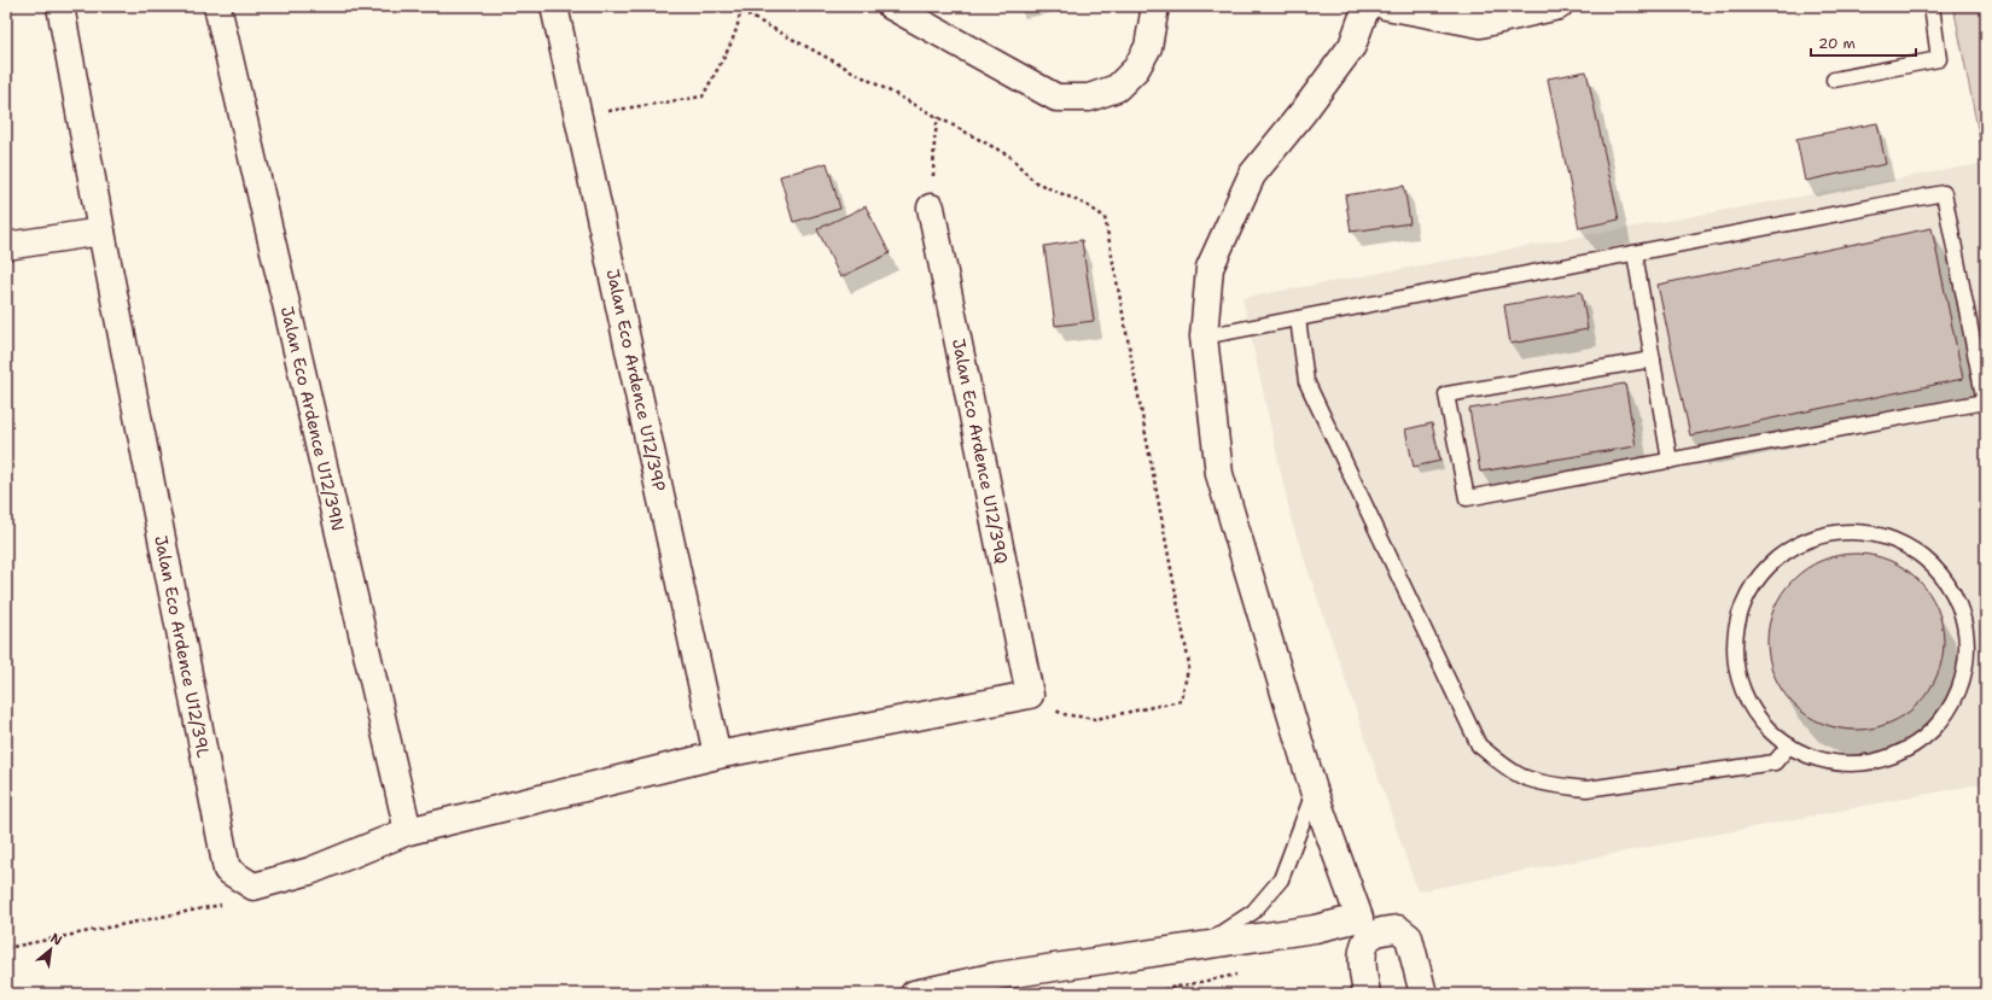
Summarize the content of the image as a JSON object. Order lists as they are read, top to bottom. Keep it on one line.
{"streets":{"street":["Jalan Eco Ardence U12/39P","Jalan Eco Ardence U12/39N","Jalan Eco Ardence U12/39Q","Jalan Eco Ardence U12/39L"]},"scale_bar":"20 m","north":"top right"}
